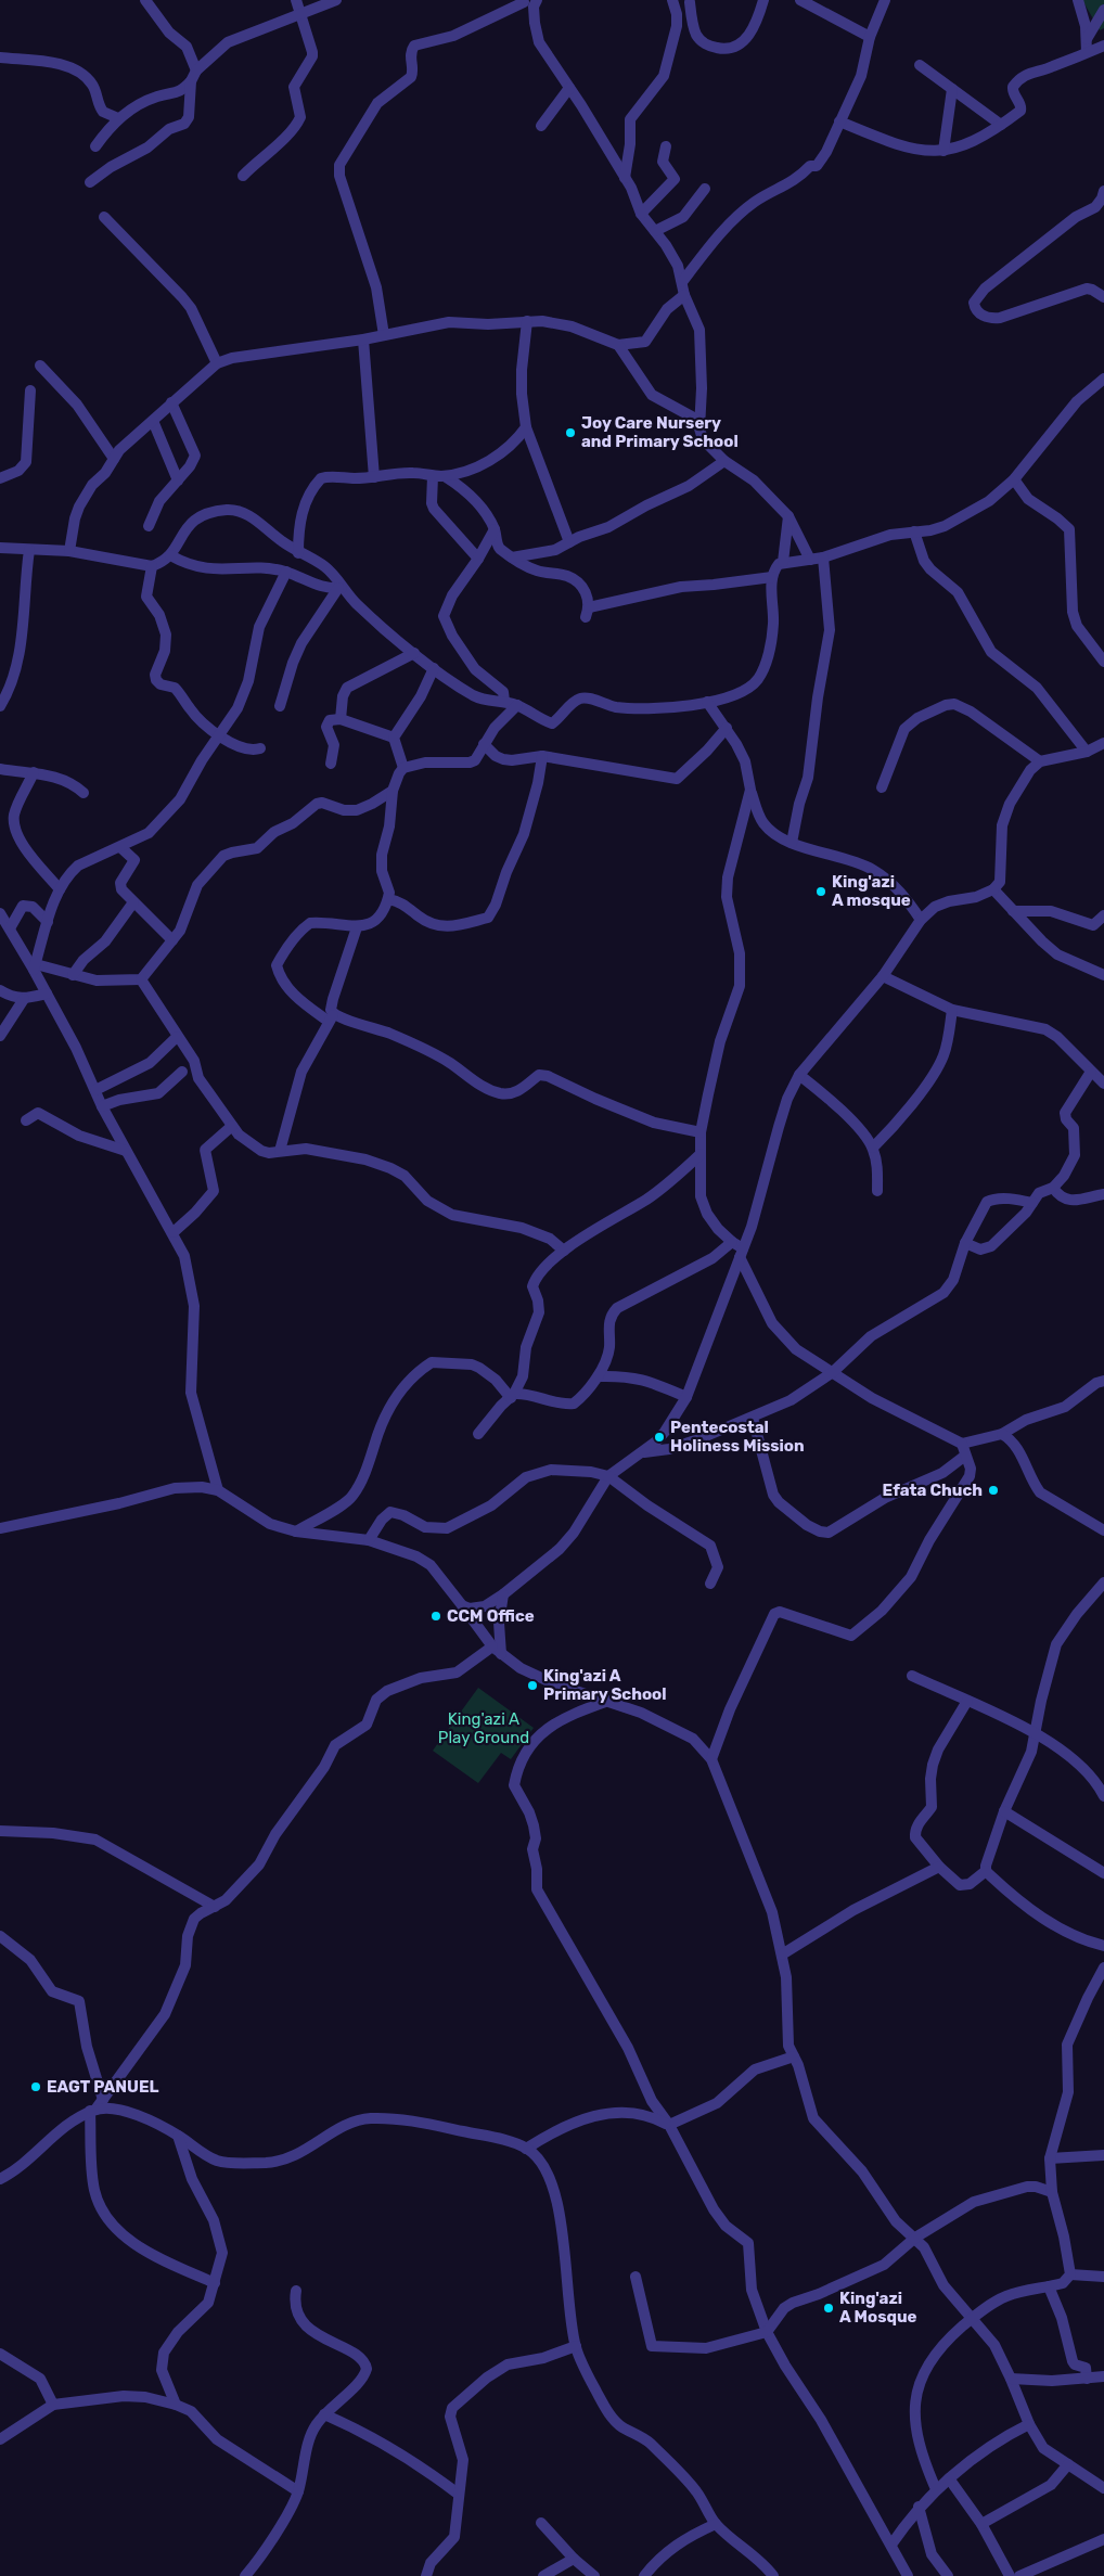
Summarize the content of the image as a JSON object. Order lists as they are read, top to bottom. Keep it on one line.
{"parks":["King'azi A Play Ground"],"places":["Joy Care Nursery and Primary School","King'azi A mosque","Pentecostal Holiness Mission","Efata Chuch","CCM Office","King'azi A Primary School","EAGT PANUEL","King'azi A Mosque"]}
